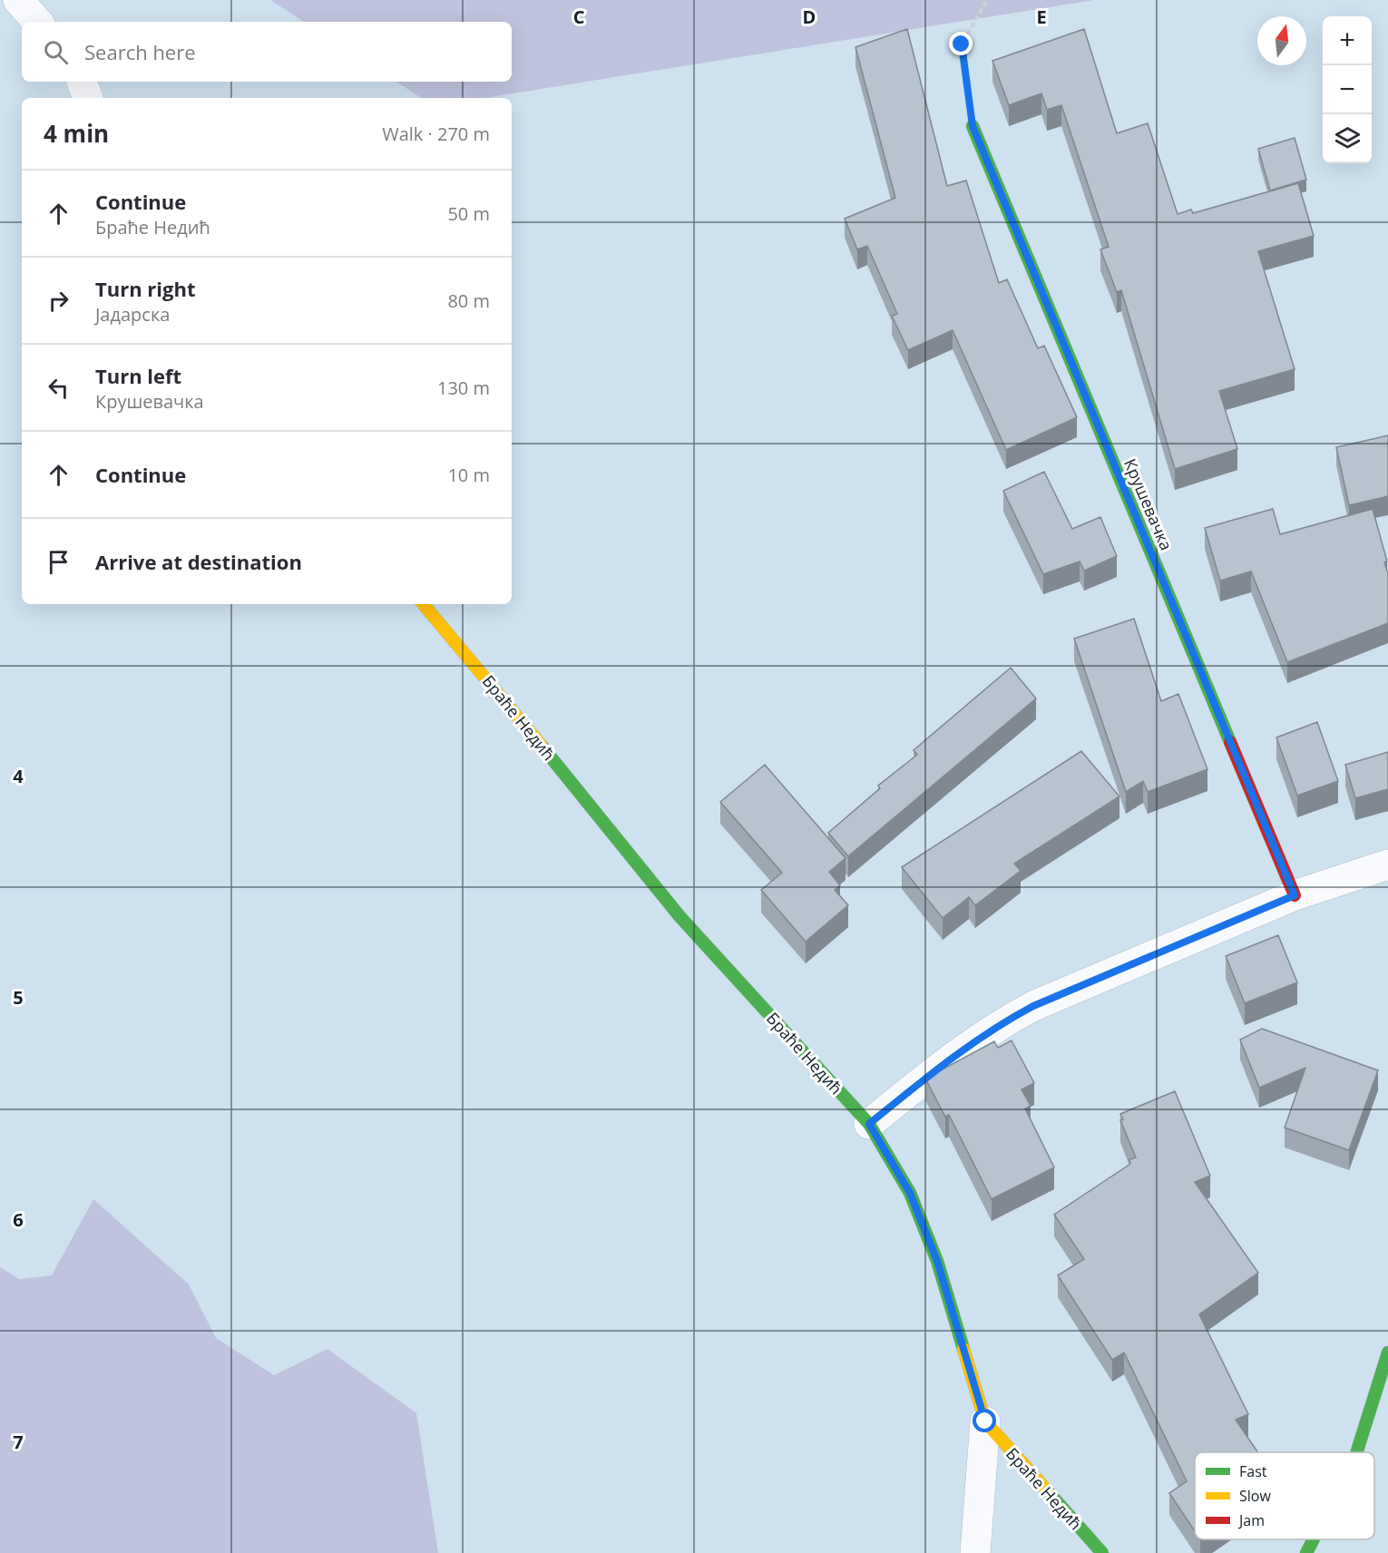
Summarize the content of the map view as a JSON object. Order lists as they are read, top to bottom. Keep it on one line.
{"streets":{"street":["Крушевачка","Браће Недић"]},"legend":["Fast","Slow","Jam"],"north":"top","page":{"map_buttons":["+","−"],"search":"Search here","heading":["4 min","Walk · 270 m"],"list":[["Continue","Браће Недић","50 m"],["Turn right","Јадарска","80 m"],["Turn left","Крушевачка","130 m"],["Continue","10 m"],"Arrive at destination"]},"grid":{"columns":["C","D","E"],"rows":["4","5","6","7"]}}
